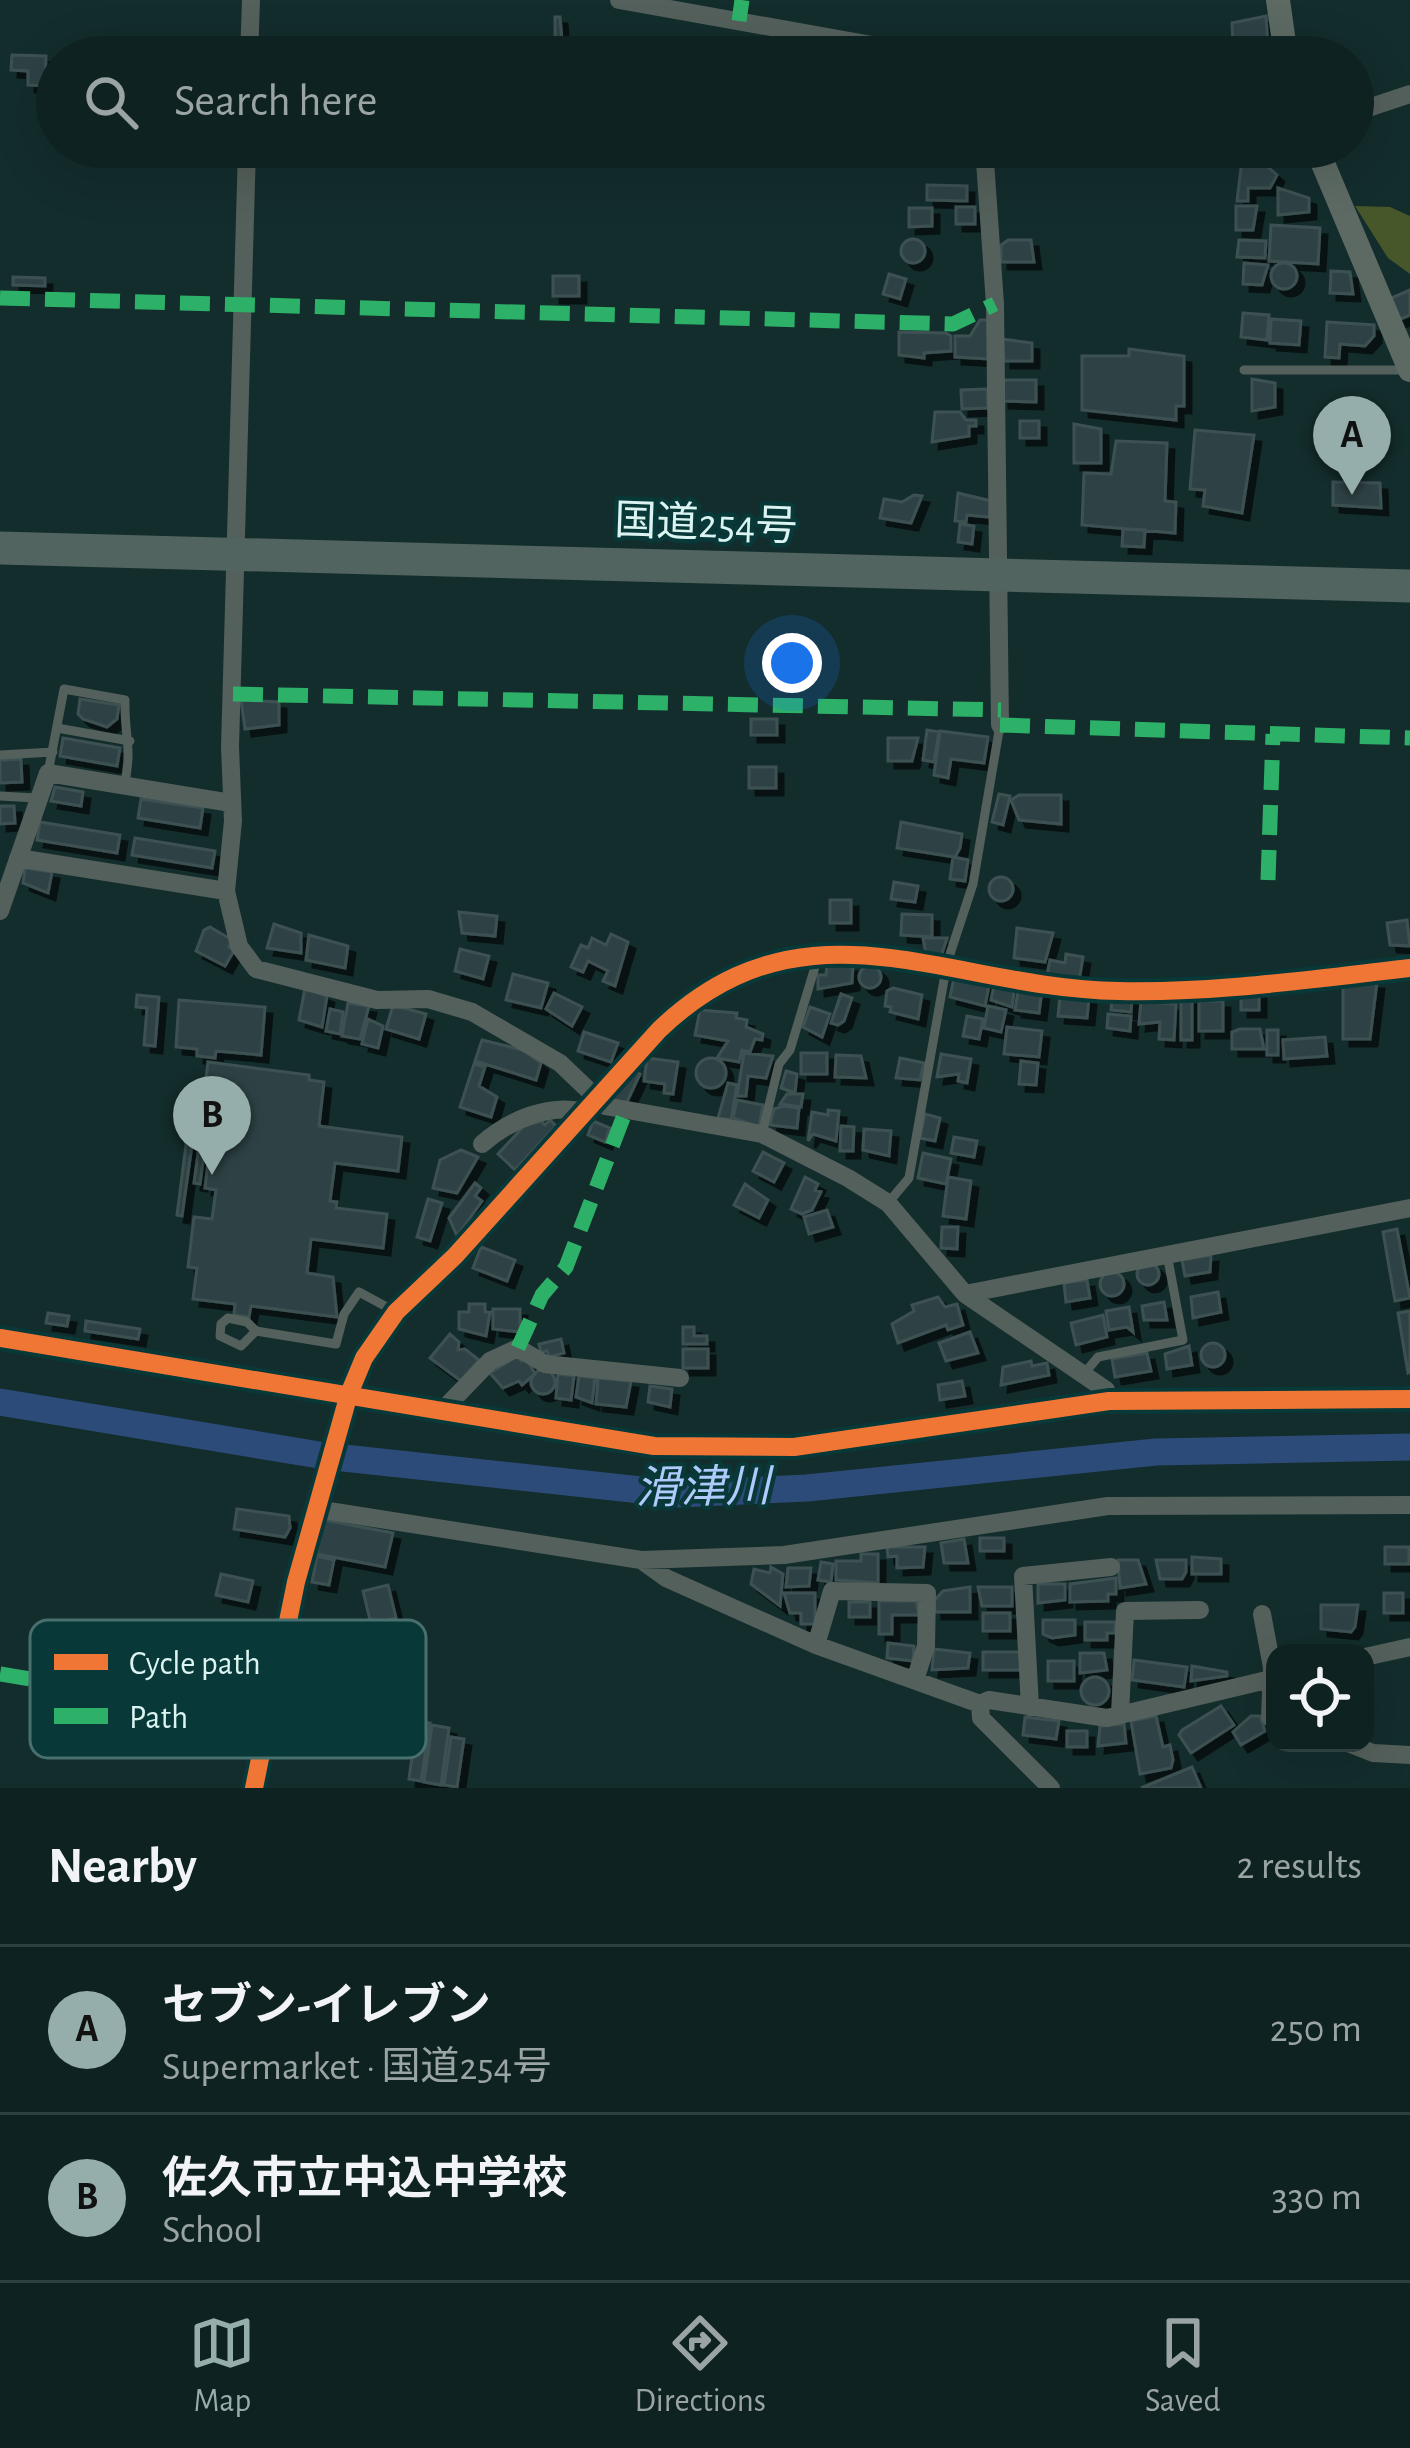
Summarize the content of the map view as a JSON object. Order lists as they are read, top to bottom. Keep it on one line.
{"streets":{"highway":["国道254号"]},"water":["滑津川"],"legend":["Cycle path","Path"],"page":{"search":"Search here","pins":["A","B"],"heading":["Nearby","2 results"],"list":[{"mark":"A","name":"セブン-イレブン","note":"Supermarket · 国道254号","value":"250 m"},{"mark":"B","name":"佐久市立中込中学校","note":"School","value":"330 m"}],"nav":["Map","Directions","Saved"]}}
